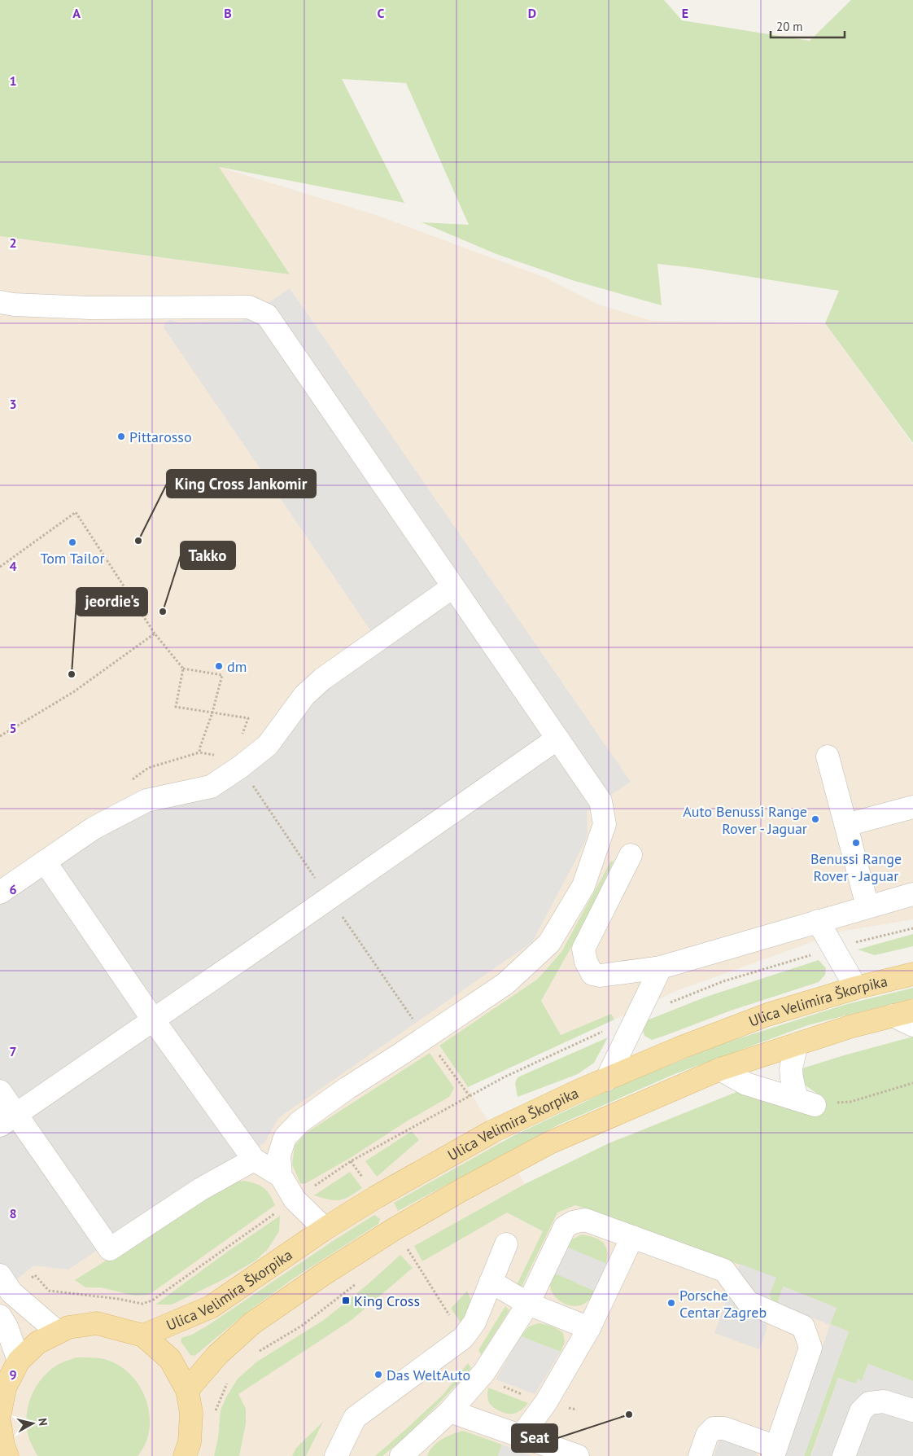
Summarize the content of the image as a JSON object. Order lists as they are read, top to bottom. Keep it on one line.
{"streets":{"main road":["Ulica Velimira Škorpika"]},"places":{"other":["Pittarosso","King Cross Jankomir","Tom Tailor","Takko","dm","jeordie's","Auto Benussi Range Rover - Jaguar","Benussi Range Rover - Jaguar","Porsche Centar Zagreb","Das WeltAuto","Seat"],"transit":["King Cross"]},"scale_bar":"20 m","north":"right","grid":{"columns":["A","B","C","D","E"],"rows":["1","2","3","4","5","6","7","8","9"]}}
